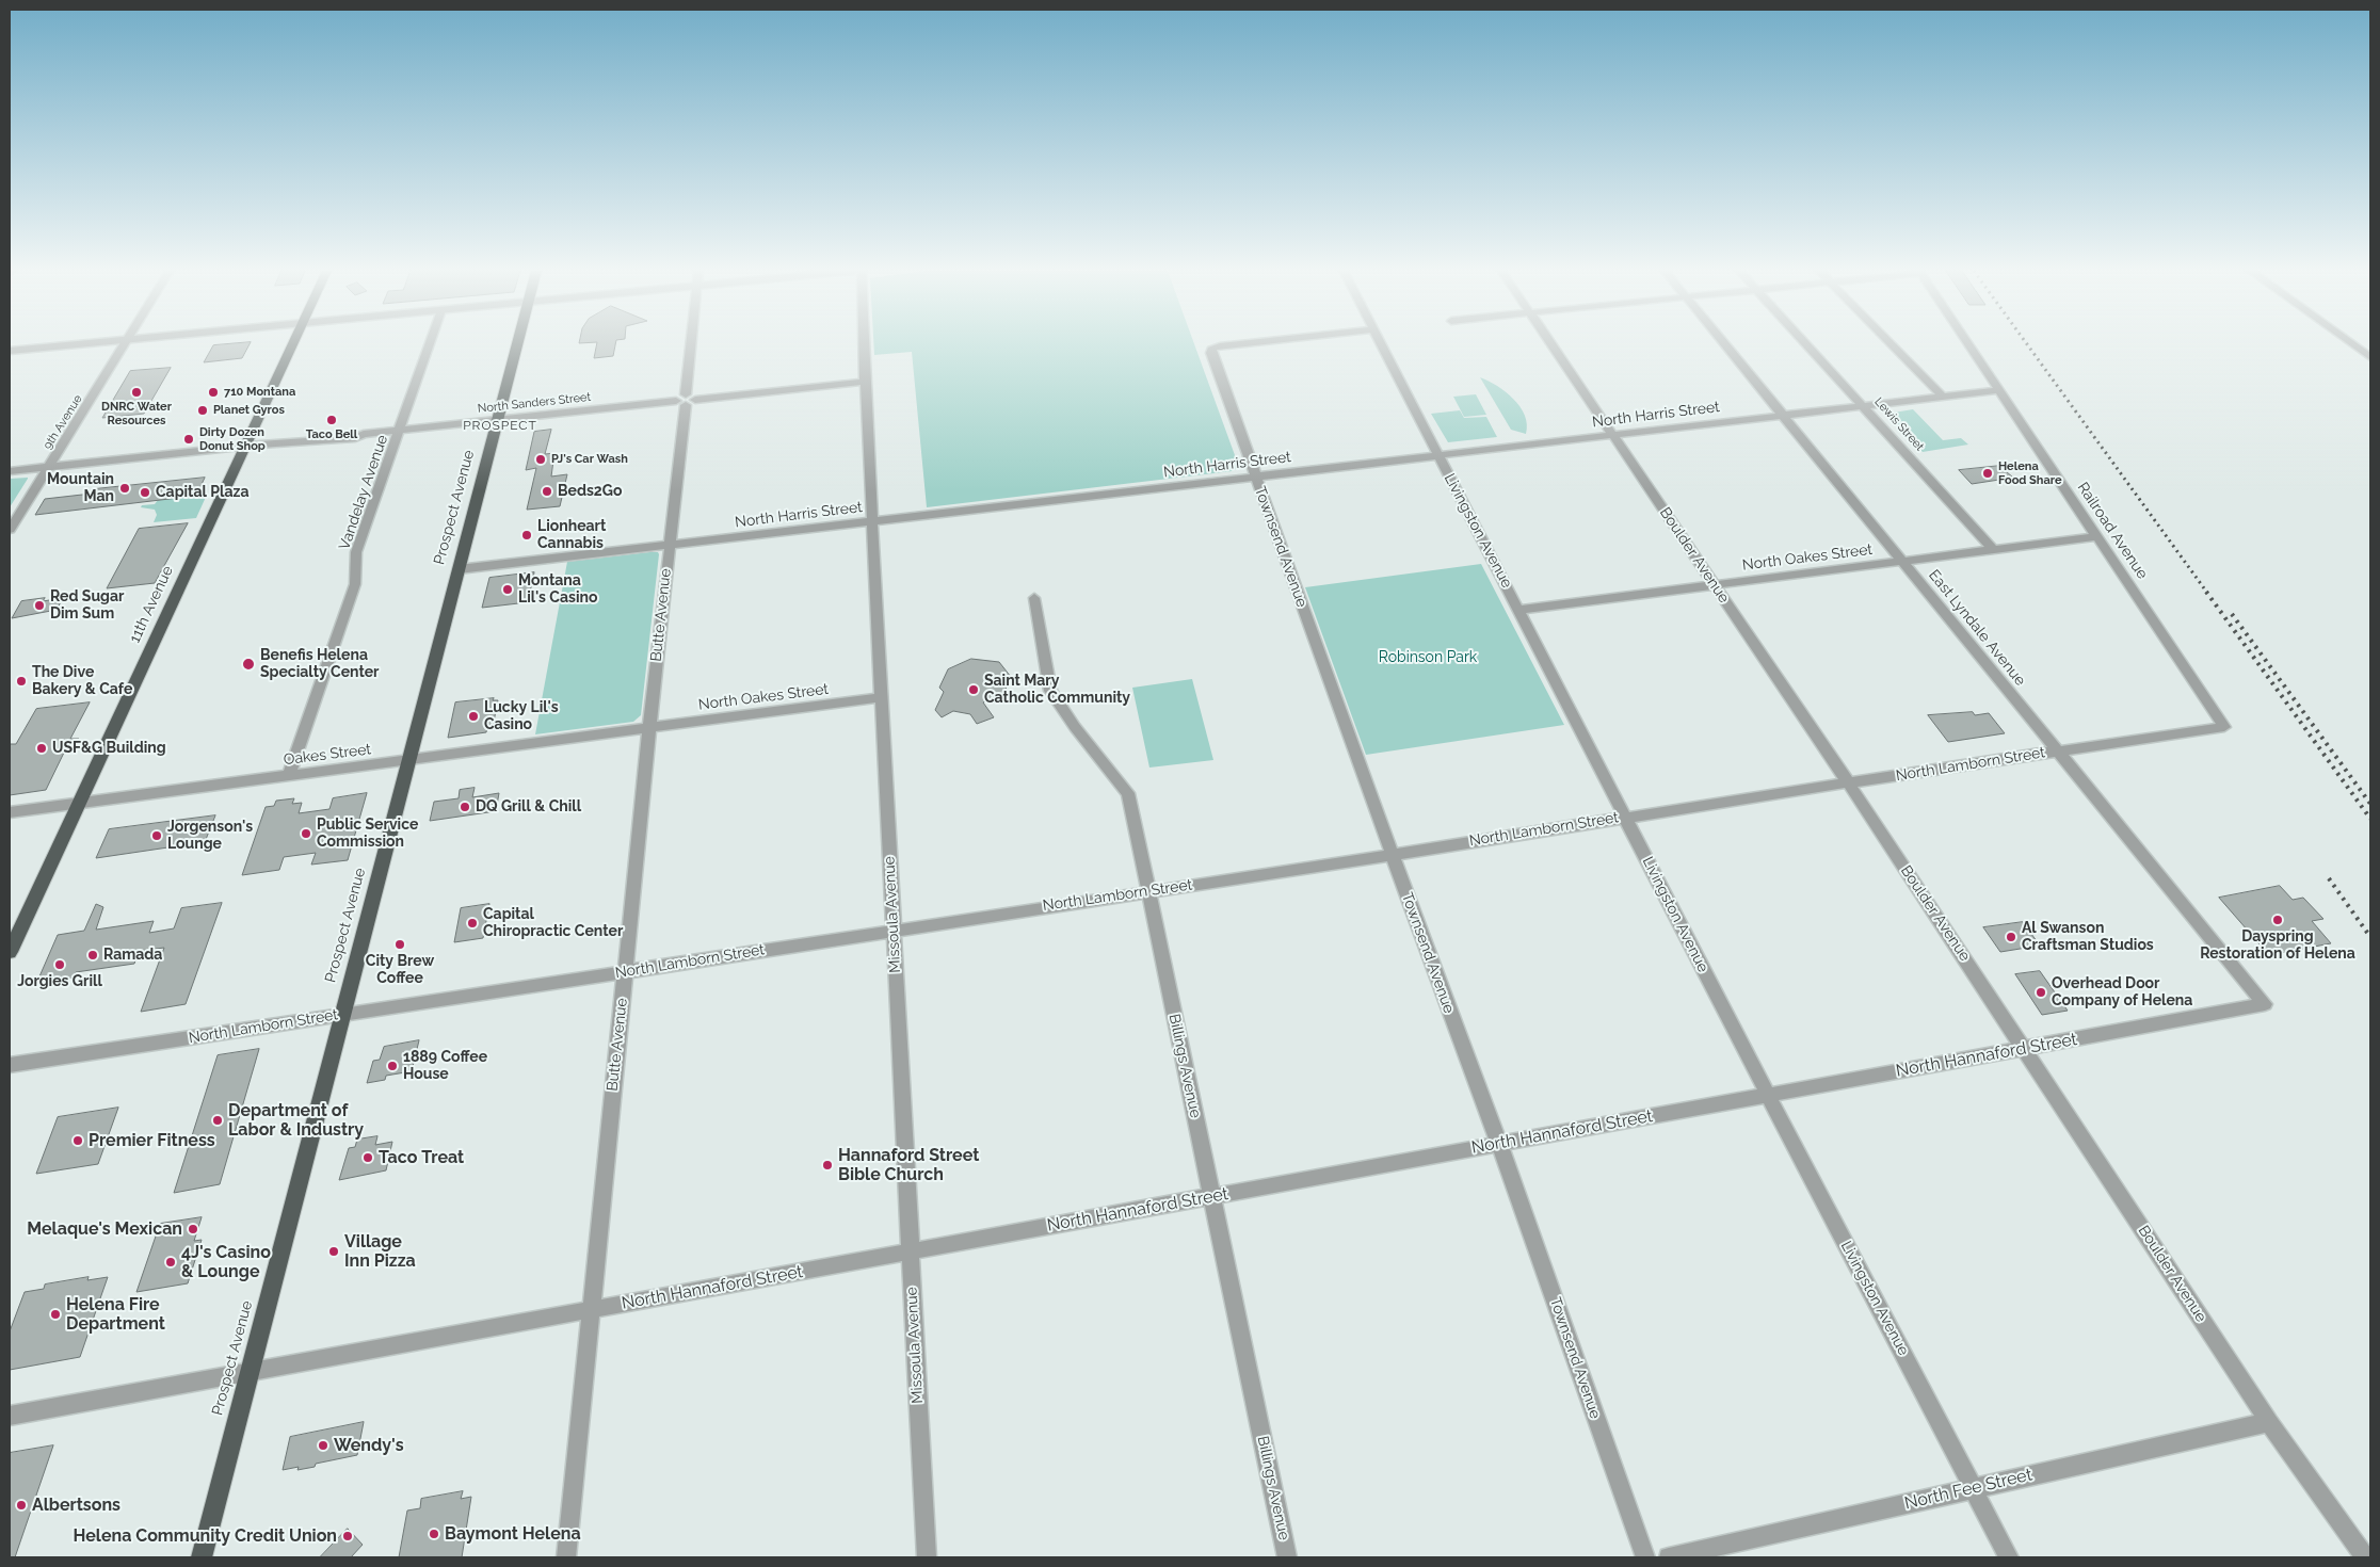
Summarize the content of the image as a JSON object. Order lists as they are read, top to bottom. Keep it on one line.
{"streets":{"highway":["Prospect Avenue","11th Avenue"],"street":["North Sanders Street","North Harris Street","9th Avenue","Lewis Street","Vandelay Avenue","Livingston Avenue","Railroad Avenue","Townsend Avenue","Boulder Avenue","North Oakes Street","Butte Avenue","East Lyndale Avenue","Oakes Street","North Lamborn Street","Missoula Avenue","North Hannaford Street","Billings Avenue","North Fee Street"]},"crossings":[["North Sanders Street","9th Avenue"],["North Sanders Street","Vandelay Avenue"],["North Sanders Street","Prospect Avenue"],["North Sanders Street","11th Avenue"],["North Sanders Street","Butte Avenue"],["North Sanders Street","Missoula Avenue"],["North Harris Street","Lewis Street"],["North Harris Street","Prospect Avenue"],["North Harris Street","Livingston Avenue"],["North Harris Street","Railroad Avenue"],["North Harris Street","Townsend Avenue"],["North Harris Street","Boulder Avenue"],["North Harris Street","Butte Avenue"],["North Harris Street","East Lyndale Avenue"],["North Harris Street","Missoula Avenue"],["Lewis Street","North Oakes Street"],["Vandelay Avenue","Oakes Street"],["Prospect Avenue","Oakes Street"],["Prospect Avenue","North Lamborn Street"],["Prospect Avenue","North Hannaford Street"],["Livingston Avenue","North Oakes Street"],["Livingston Avenue","North Lamborn Street"],["Livingston Avenue","North Hannaford Street"],["Livingston Avenue","North Fee Street"],["Railroad Avenue","North Oakes Street"],["Railroad Avenue","North Lamborn Street"],["Townsend Avenue","North Lamborn Street"],["Townsend Avenue","North Hannaford Street"],["Boulder Avenue","North Oakes Street"],["Boulder Avenue","North Lamborn Street"],["Boulder Avenue","North Hannaford Street"],["Boulder Avenue","North Fee Street"],["North Oakes Street","Butte Avenue"],["North Oakes Street","East Lyndale Avenue"],["North Oakes Street","Oakes Street"],["North Oakes Street","Missoula Avenue"],["11th Avenue","Oakes Street"],["Butte Avenue","Oakes Street"],["Butte Avenue","North Lamborn Street"],["Butte Avenue","North Hannaford Street"],["East Lyndale Avenue","North Lamborn Street"],["East Lyndale Avenue","North Hannaford Street"],["North Lamborn Street","Missoula Avenue"],["North Lamborn Street","Billings Avenue"],["Missoula Avenue","North Hannaford Street"],["North Hannaford Street","Billings Avenue"]],"districts":["PROSPECT"],"parks":["Robinson Park"],"places":["DNRC Water Resources","710 Montana","Planet Gyros","Taco Bell","Dirty Dozen Donut Shop","PJ's Car Wash","Helena Food Share","Mountain Man","Beds2Go","Capital Plaza","Lionheart Cannabis","Montana Lil's Casino","Red Sugar Dim Sum","Benefis Helena Specialty Center","The Dive Bakery & Cafe","Saint Mary Catholic Community","Lucky Lil's Casino","USF&G Building","DQ Grill & Chill","Public Service Commission","Jorgenson's Lounge","Dayspring Restoration of Helena","Capital Chiropractic Center","Al Swanson Craftsman Studios","City Brew Coffee","Ramada","Jorgies Grill","Overhead Door Company of Helena","1889 Coffee House","Department of Labor & Industry","Premier Fitness","Taco Treat","Hannaford Street Bible Church","Melaque's Mexican","Village Inn Pizza","4J's Casino & Lounge","Helena Fire Department","Wendy's","Albertsons","Baymont Helena","Helena Community Credit Union"]}
